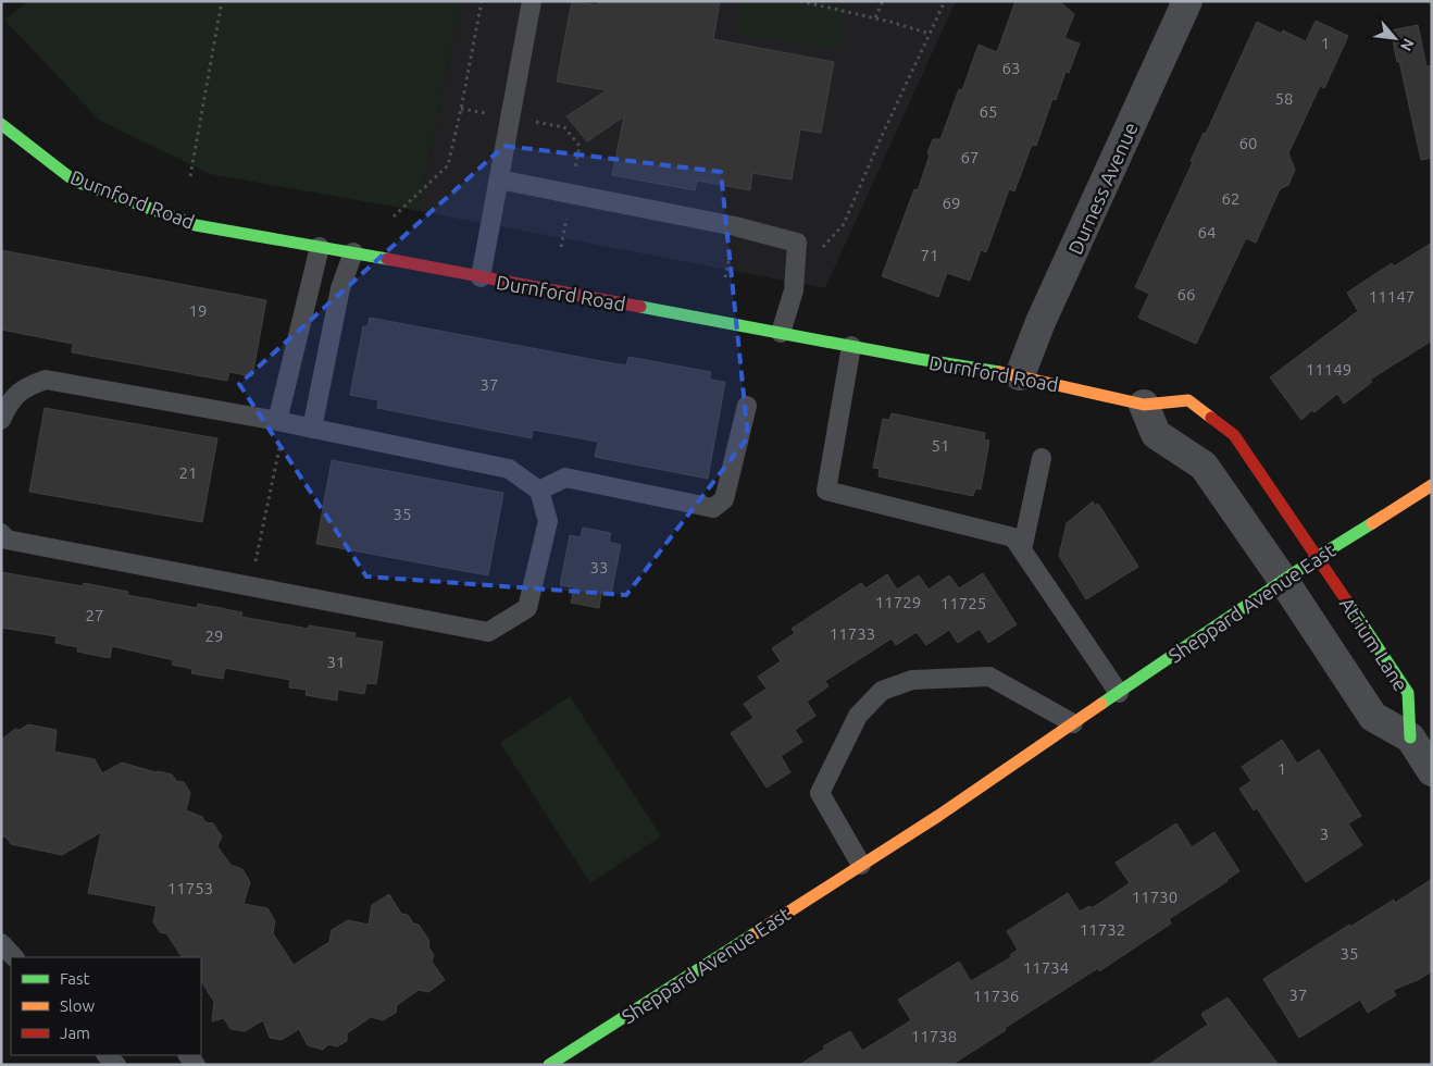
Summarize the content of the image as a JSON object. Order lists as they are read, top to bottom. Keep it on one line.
{"streets":{"street":["Durness Avenue","Durnford Road","Sheppard Avenue East","Atrium Lane"]},"crossings":[["Durness Avenue","Durnford Road"],["Durnford Road","Sheppard Avenue East"],["Durnford Road","Atrium Lane"],["Sheppard Avenue East","Atrium Lane"]],"house_numbers":["1","63","58","65","60","67","62","69","64","71","66","11147","19","11149","37","51","21","35","33","11729","11725","27","11733","29","31","1","3","11753","11730","11732","35","11734","37","11736","11738"],"legend":["Fast","Slow","Jam"],"north":"bottom right"}
